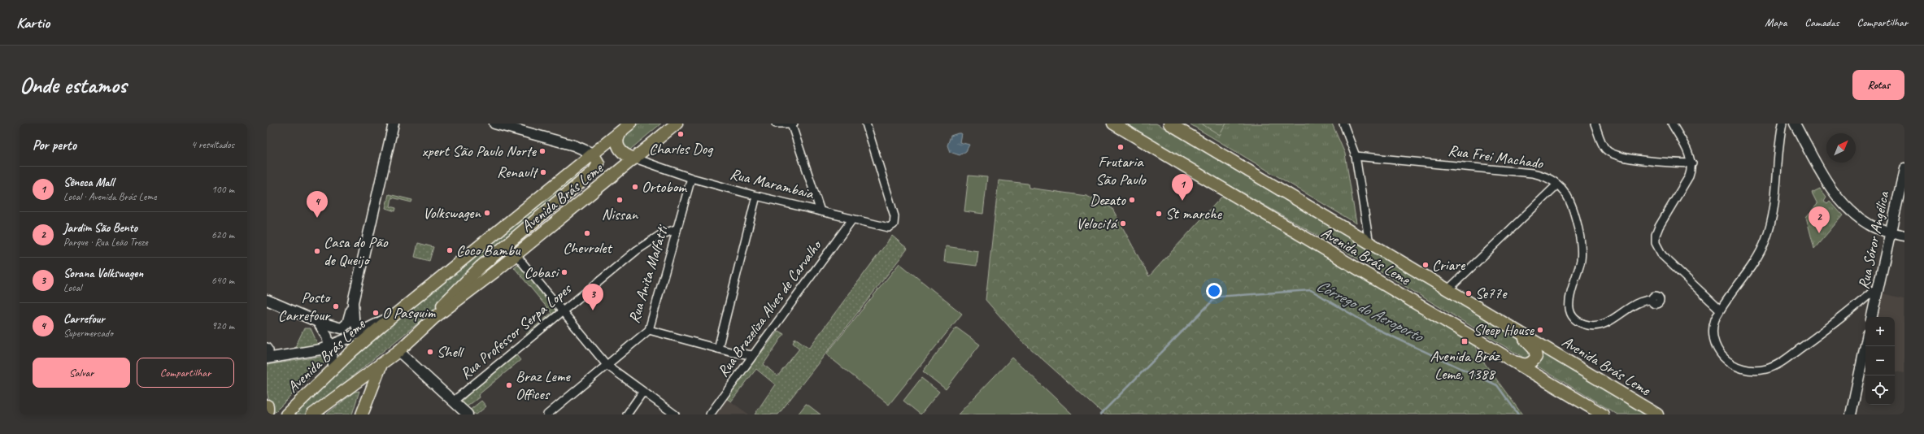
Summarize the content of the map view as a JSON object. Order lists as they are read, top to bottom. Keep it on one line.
{"streets":{"main road":["Avenida Brás Leme"],"street":["Rua Frei Machado","Rua Marambaia","Rua Sóror Angélica","Rua Anita Malfatti","Rua Brazeliza Alves de Carvalho","Rua Professor Serpa Lopes"]},"crossings":[["Rua Marambaia","Avenida Brás Leme"],["Rua Marambaia","Rua Anita Malfatti"],["Rua Marambaia","Rua Brazeliza Alves de Carvalho"],["Rua Anita Malfatti","Rua Professor Serpa Lopes"]],"water":["Córrego do Aeroporto"],"places":{"other":["Charles Dog","Frutaria São Paulo","xpert São Paulo Norte","Renault","Ortobom","Nissan","Dezato","Volkswagen","St marche","Velocitá","Chevrolet","Coco Bambu","Casa do Pão de Queijo","Criare","Cobasi","Se77e","Posto Carrefour","O Pasquim","Sleep House","Shell","Braz Leme Offices"],"transit":["Avenida Bráz Leme, 1388"]},"north":"top right","page":{"header":"Kartio","nav":["Mapa","Camadas","Compartilhar"],"buttons":["Rotas",["Salvar","Compartilhar"]],"title":"Onde estamos","heading":["Por perto","4 resultados"],"list":[{"mark":"1","name":"Sêneca Mall","note":"Local · Avenida Brás Leme","value":"100 m"},{"mark":"2","name":"Jardim São Bento","note":"Parque · Rua Leão Treze","value":"620 m"},{"mark":"3","name":"Sorana Volkswagen","note":"Local","value":"640 m"},{"mark":"4","name":"Carrefour","note":"Supermercado","value":"920 m"}],"pins":["1","4","2","3"],"map_buttons":["+","−"]}}
